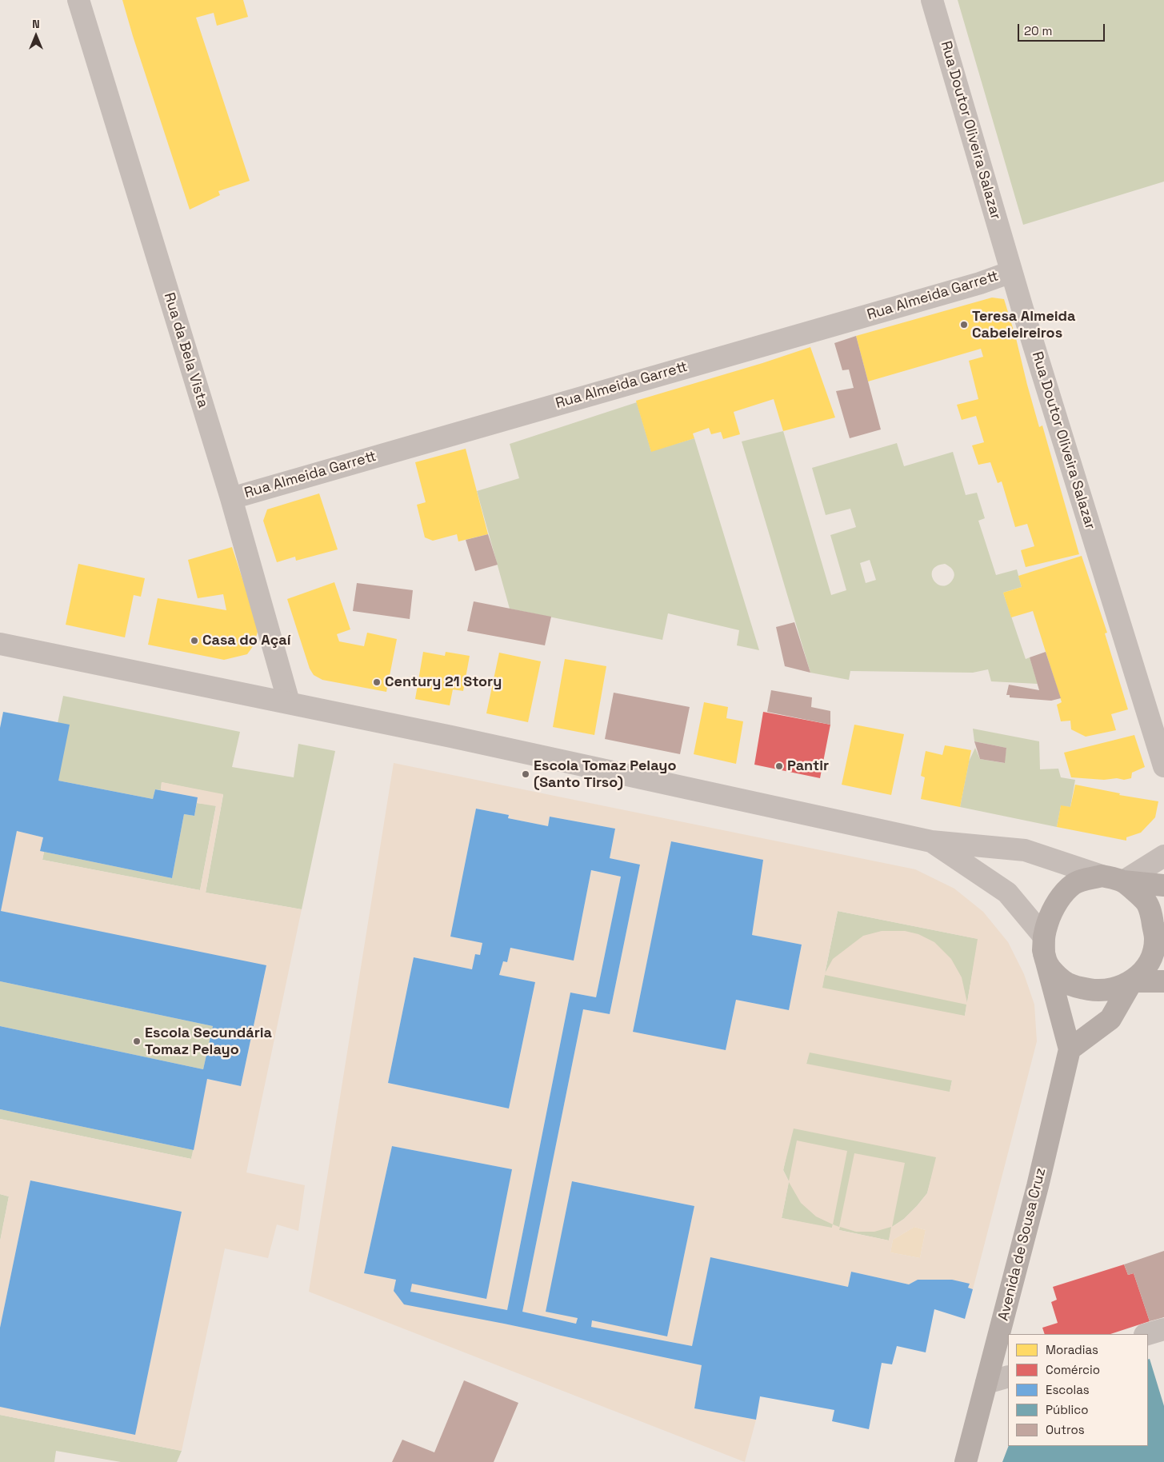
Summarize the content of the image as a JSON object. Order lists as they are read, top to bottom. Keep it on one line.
{"streets":{"main road":["Avenida de Sousa Cruz"],"street":["Rua Doutor Oliveira Salazar","Rua Almeida Garrett","Rua da Bela Vista"]},"crossings":[["Rua Doutor Oliveira Salazar","Rua Almeida Garrett"],["Rua Almeida Garrett","Rua da Bela Vista"]],"places":["Teresa Almeida Cabeleireiros","Casa do Açaí","Century 21 Story","Pantir","Escola Tomaz Pelayo (Santo Tirso)","Escola Secundária Tomaz Pelayo"],"legend":["Moradias","Comércio","Escolas","Público","Outros"],"scale_bar":"20 m","north":"top"}
